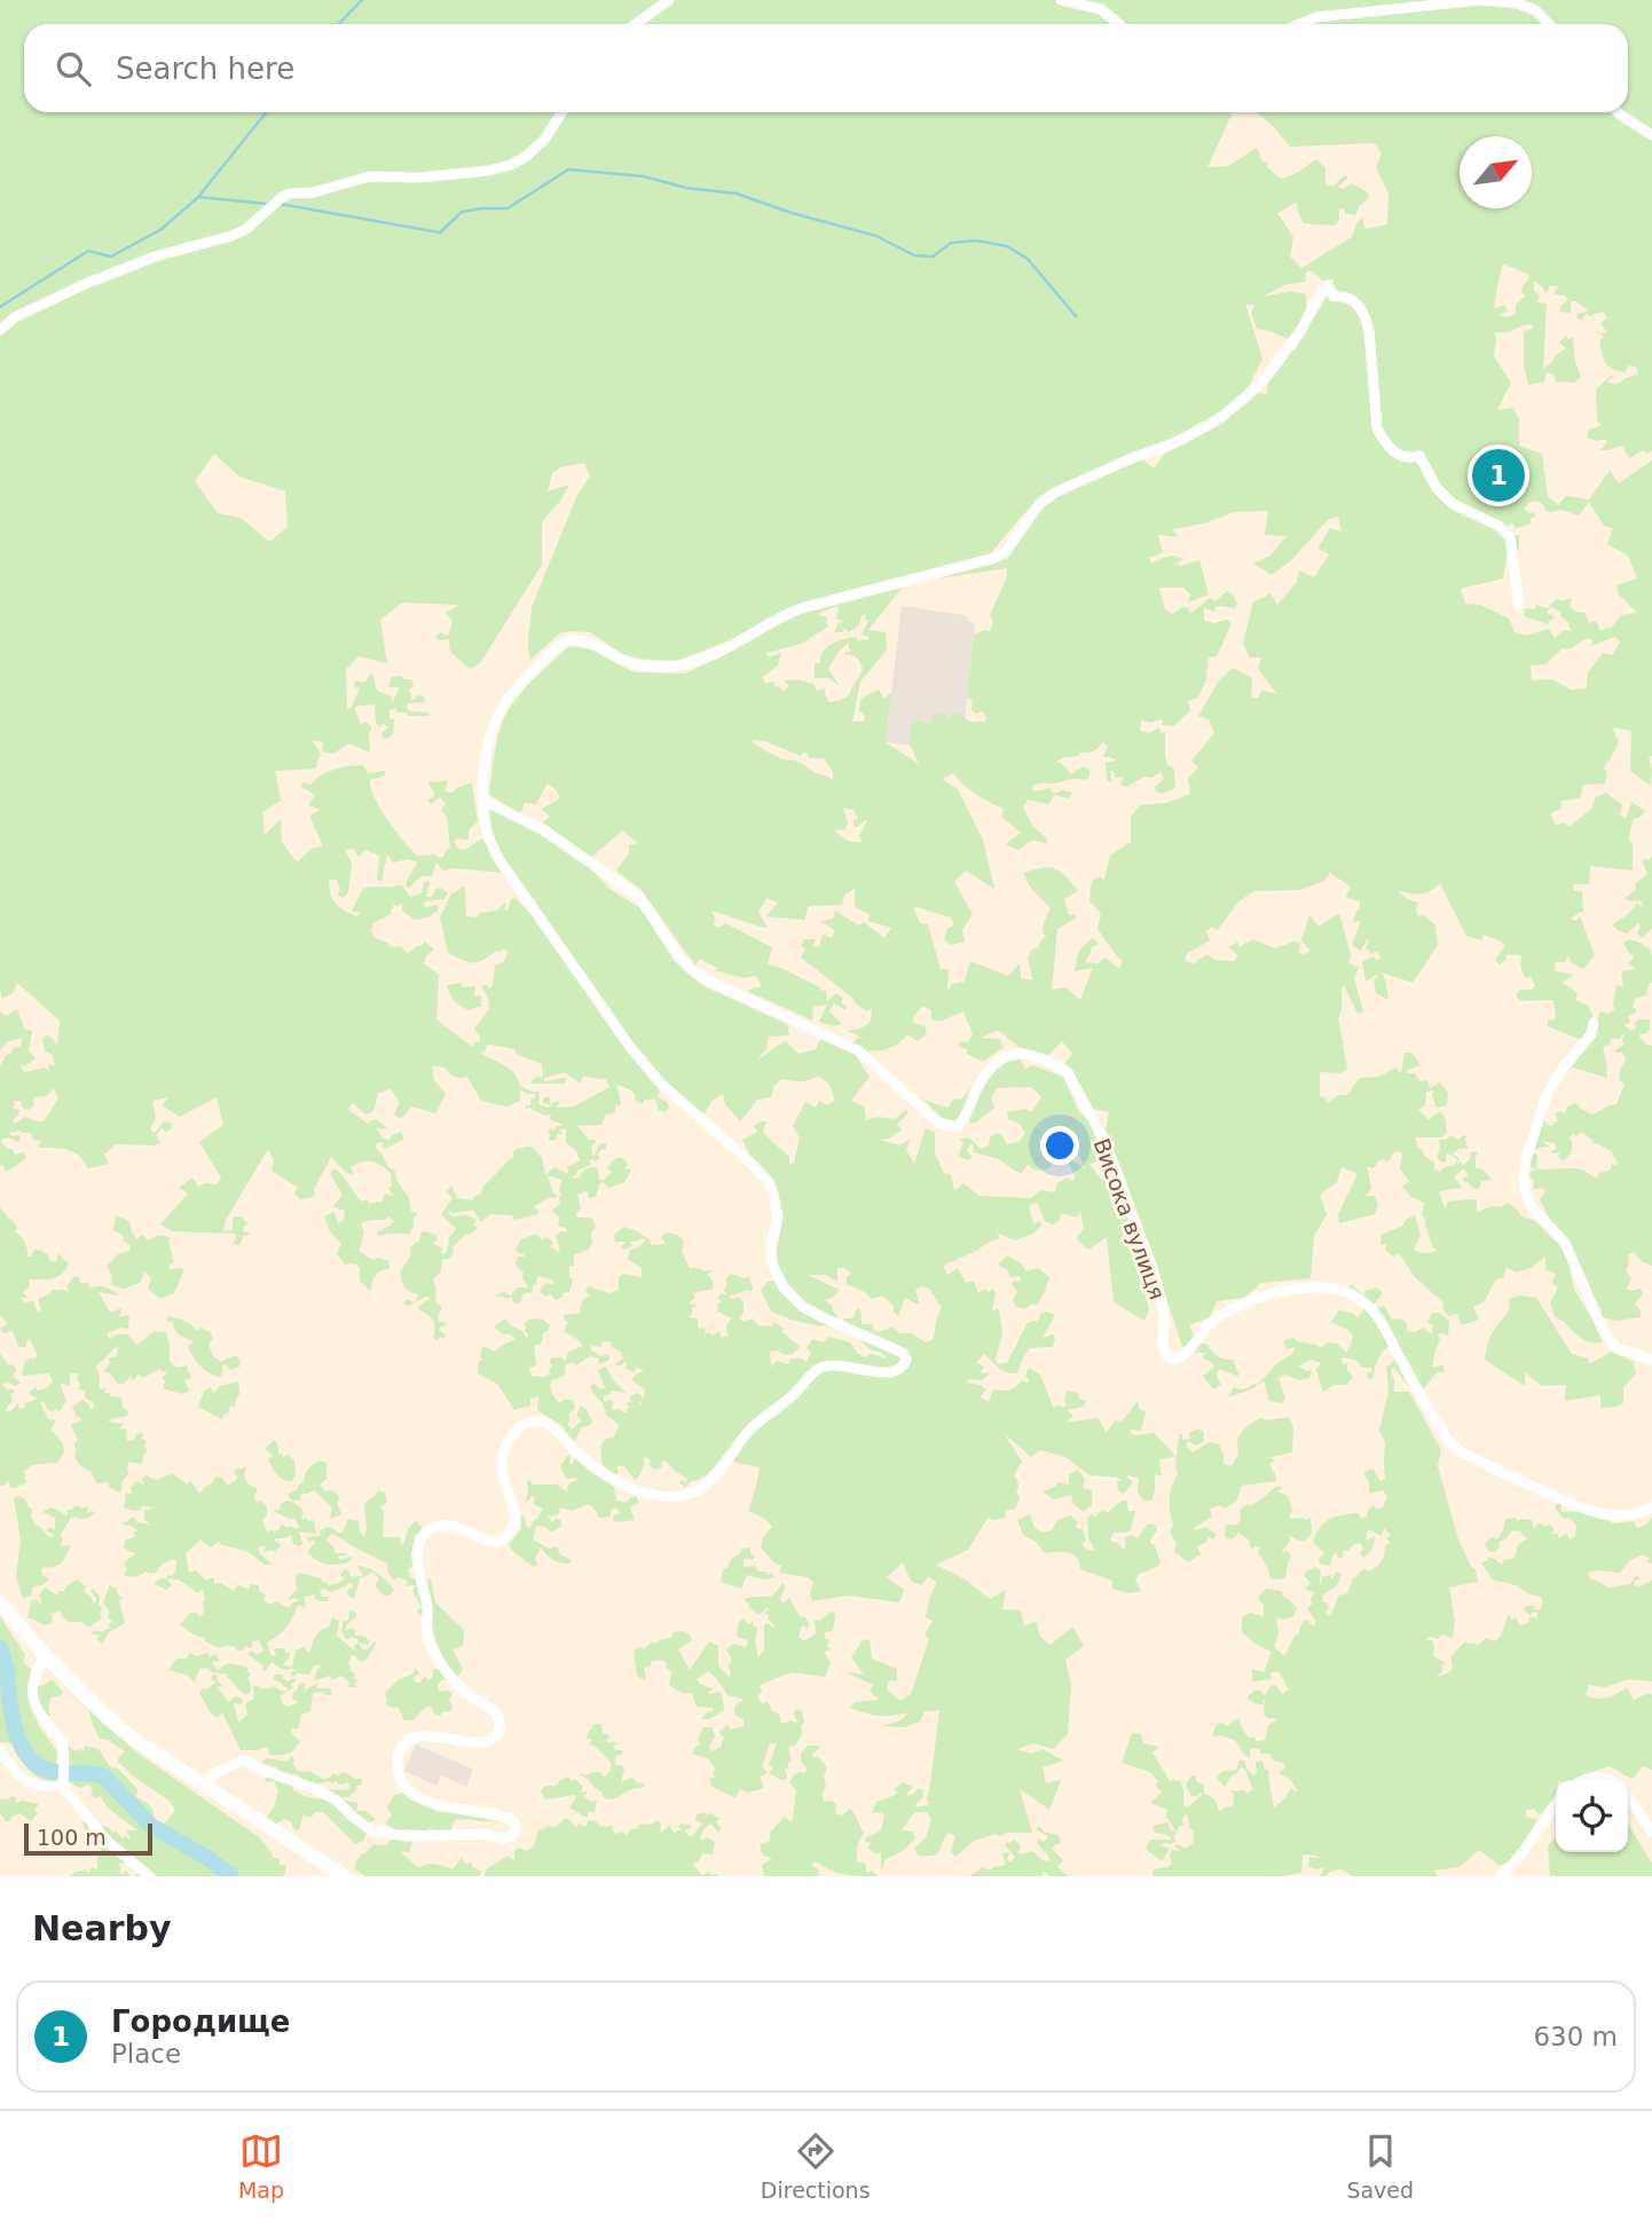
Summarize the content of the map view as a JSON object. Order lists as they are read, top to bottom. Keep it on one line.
{"streets":{"street":["Висока вулиця"]},"scale_bar":"100 m","north":"top right","page":{"search":"Search here","pins":"1","scale":"100 m","heading":"Nearby","list":[{"mark":"1","name":"Городище","note":"Place","value":"630 m"}],"nav":["Map","Directions","Saved"]}}
